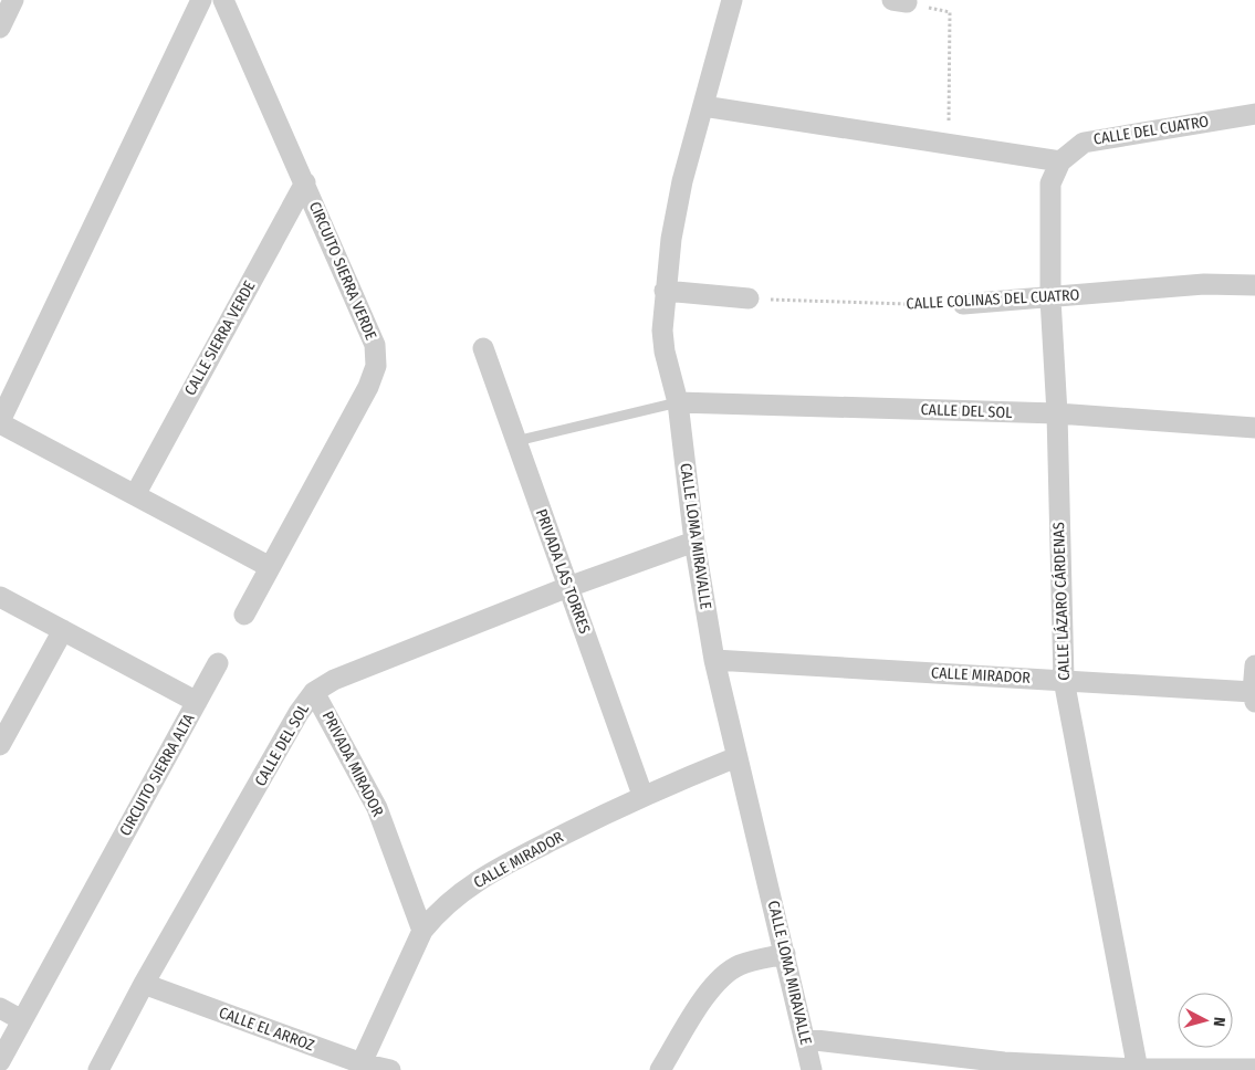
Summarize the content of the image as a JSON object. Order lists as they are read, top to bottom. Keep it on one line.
{"streets":{"street":["CALLE DEL CUATRO","CIRCUITO SIERRA VERDE","CALLE COLINAS DEL CUATRO","CALLE SIERRA VERDE","CALLE DEL SOL","CALLE LOMA MIRAVALLE","PRIVADA LAS TORRES","CALLE LÁZARO CÁRDENAS","CALLE MIRADOR","PRIVADA MIRADOR","CIRCUITO SIERRA ALTA","CALLE EL ARROZ"]},"crossings":[["CALLE DEL CUATRO","CALLE LÁZARO CÁRDENAS"],["CIRCUITO SIERRA VERDE","CALLE SIERRA VERDE"],["CALLE COLINAS DEL CUATRO","CALLE LÁZARO CÁRDENAS"],["CALLE DEL SOL","CALLE LOMA MIRAVALLE"],["CALLE DEL SOL","PRIVADA LAS TORRES"],["CALLE DEL SOL","CALLE LÁZARO CÁRDENAS"],["CALLE DEL SOL","PRIVADA MIRADOR"],["CALLE DEL SOL","CALLE EL ARROZ"],["CALLE LOMA MIRAVALLE","CALLE MIRADOR"],["PRIVADA LAS TORRES","CALLE MIRADOR"],["CALLE LÁZARO CÁRDENAS","CALLE MIRADOR"],["CALLE MIRADOR","PRIVADA MIRADOR"],["CALLE MIRADOR","CALLE EL ARROZ"]],"north":"right"}
